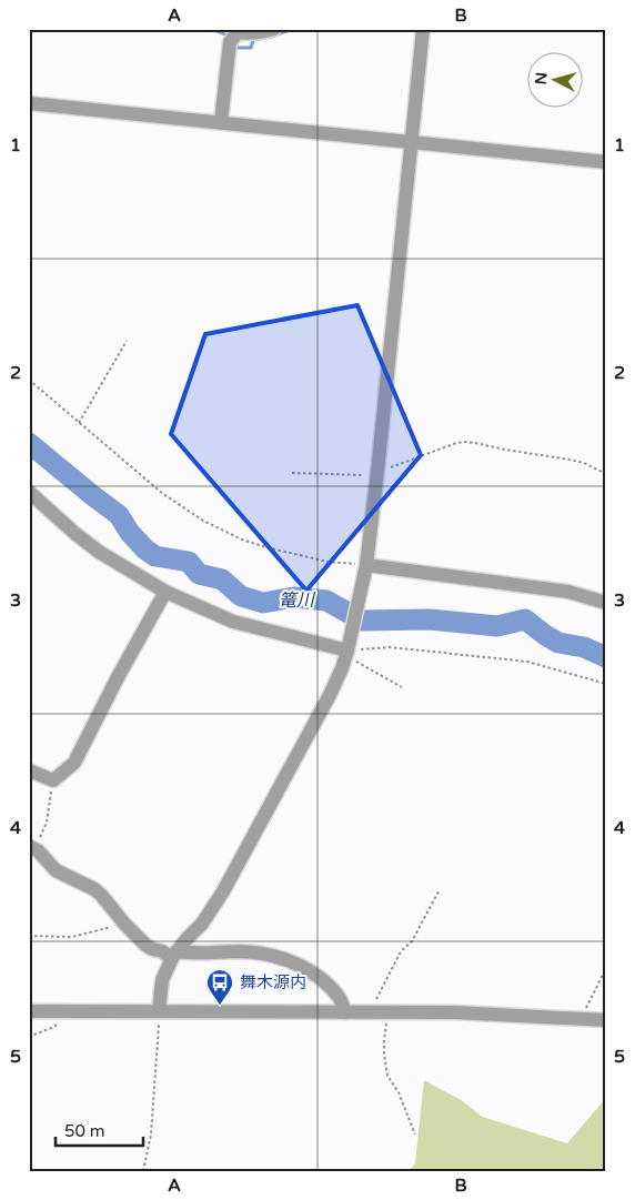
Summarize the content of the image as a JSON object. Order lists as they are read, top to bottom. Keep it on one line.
{"water":["篭川"],"places":{"bus stop":["舞木源内"]},"scale_bar":"50 m","north":"left","grid":{"columns":["A","B"],"rows":["1","2","3","4","5"]}}
